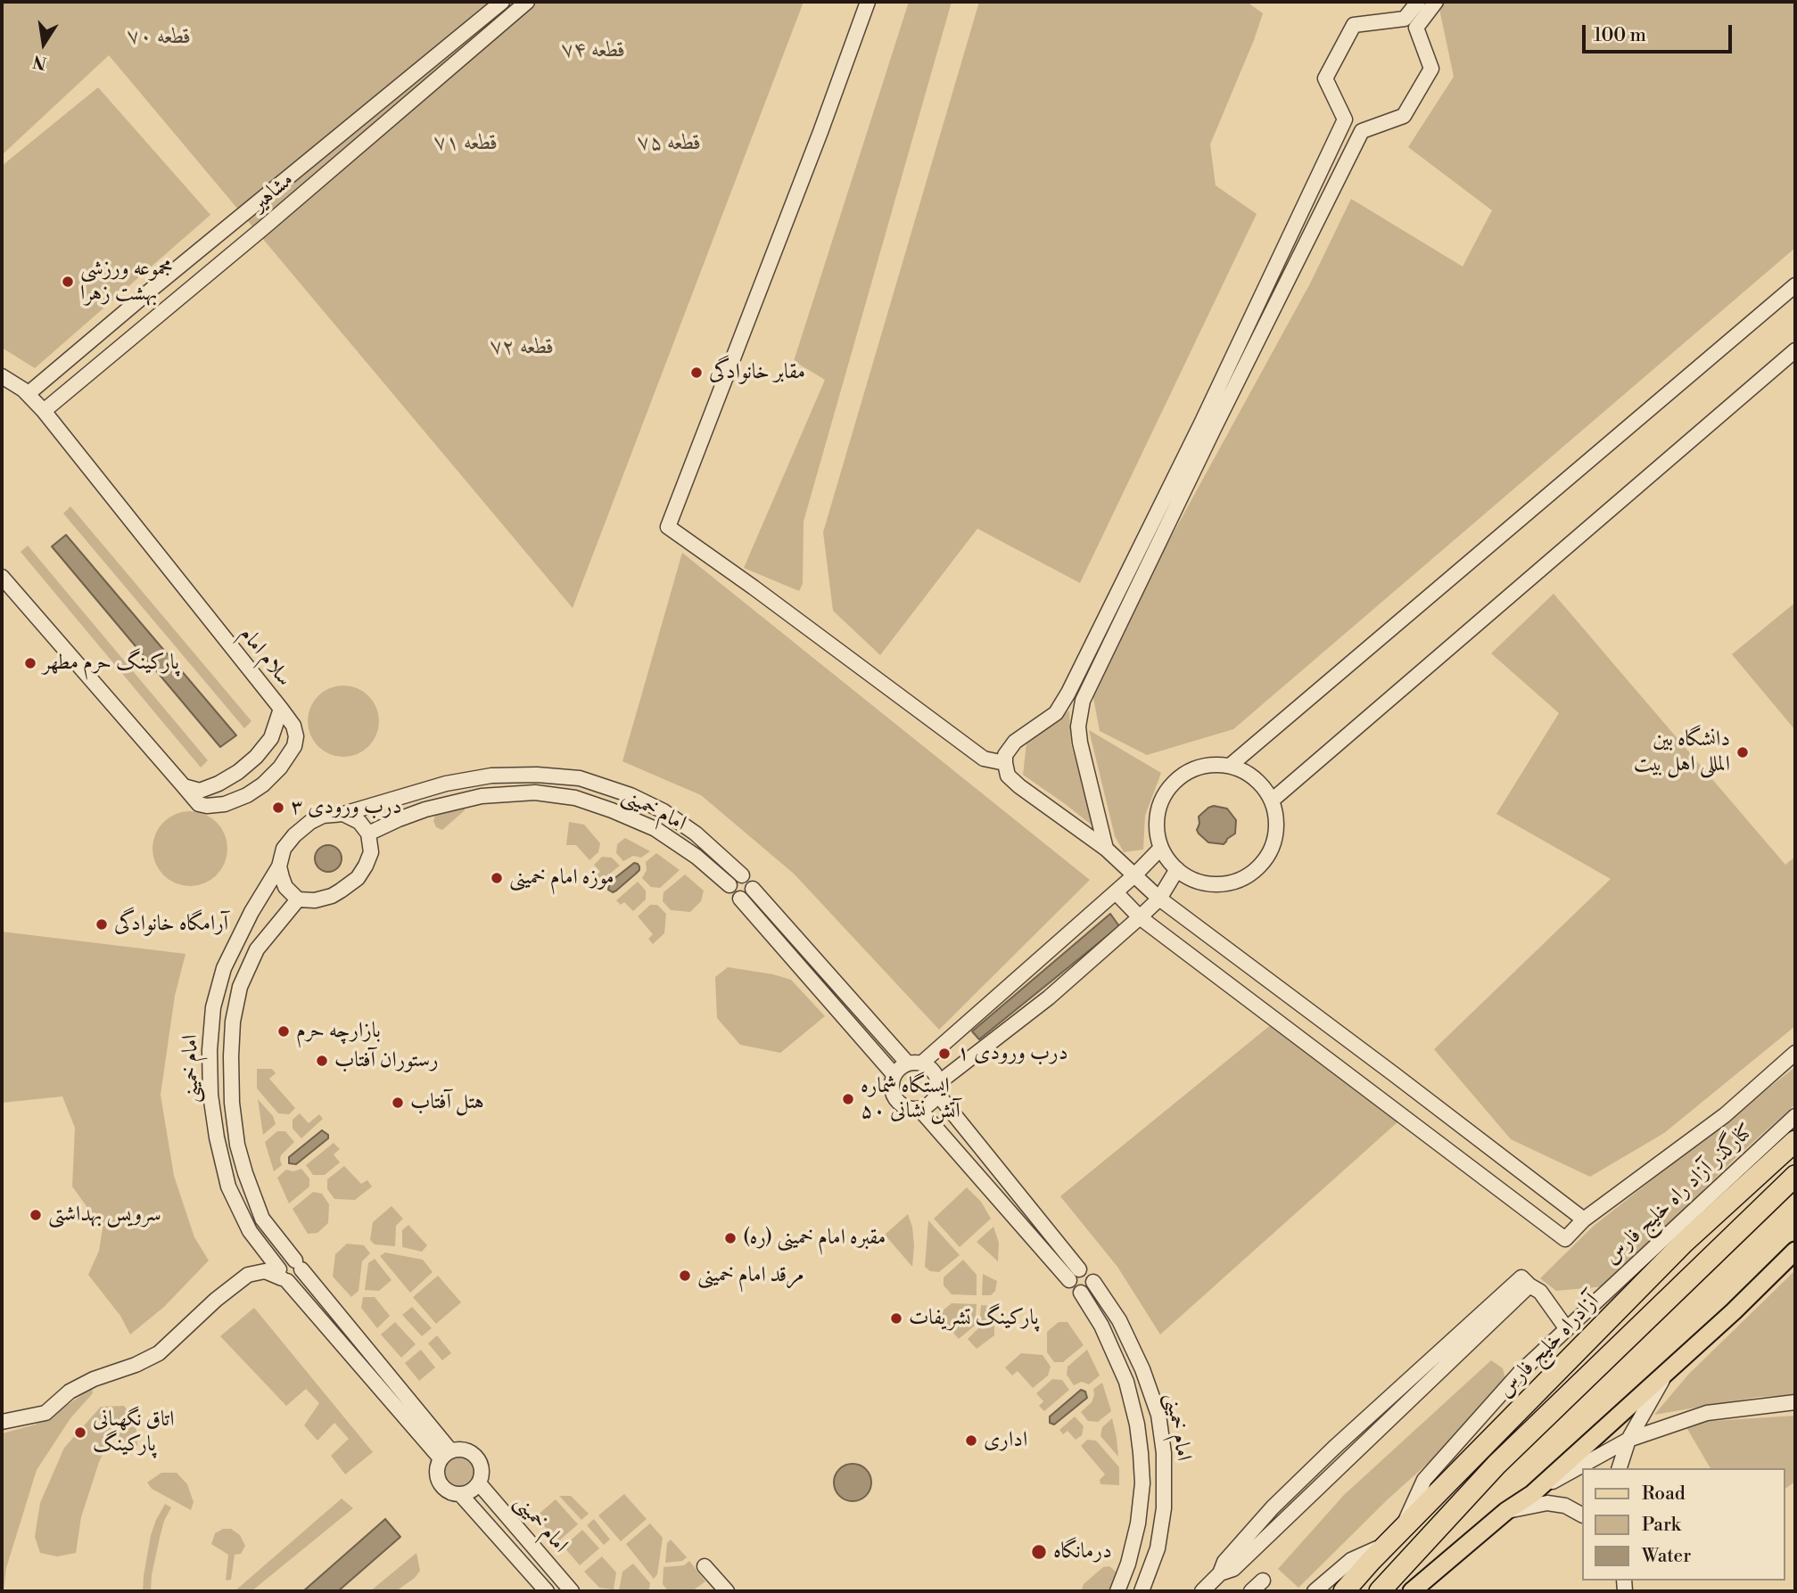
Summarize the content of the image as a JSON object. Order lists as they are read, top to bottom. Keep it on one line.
{"streets":{"highway":["آزادراه خلیج فارس"],"street":["مشاهیر","سلام امام","امام خمینی","کنارگذر آزاد راه خلیج فارس"]},"crossings":[["مشاهیر","سلام امام"],["کنارگذر آزاد راه خلیج فارس","آزادراه خلیج فارس"]],"parks":["قطعه ۷۰","قطعه ۷۴","قطعه ۷۱","قطعه ۷۵","قطعه ۷۲"],"places":["مجموعه ورزشی بهشت زهرا","مقابر خانوادگی","پارکینگ حرم مطهر","دانشگاه بین المللی اهل بیت","درب ورودی ۳","موزه امام خمینی","آرامگاه خانوادگی","بازارچه حرم","درب ورودی ۱","رستوران آفتاب","ایستگاه شماره ۵۰ آتش نشانی","هتل آفتاب","سرویس بهداشتی","مقبره امام خمینی (ره)","مرقد امام خمینی","پارکینگ تشریفات","اتاق نگهبانی پارکینگ","اداری","درمانگاه"],"legend":["Road","Park","Water"],"scale_bar":"100 m","north":"bottom"}
